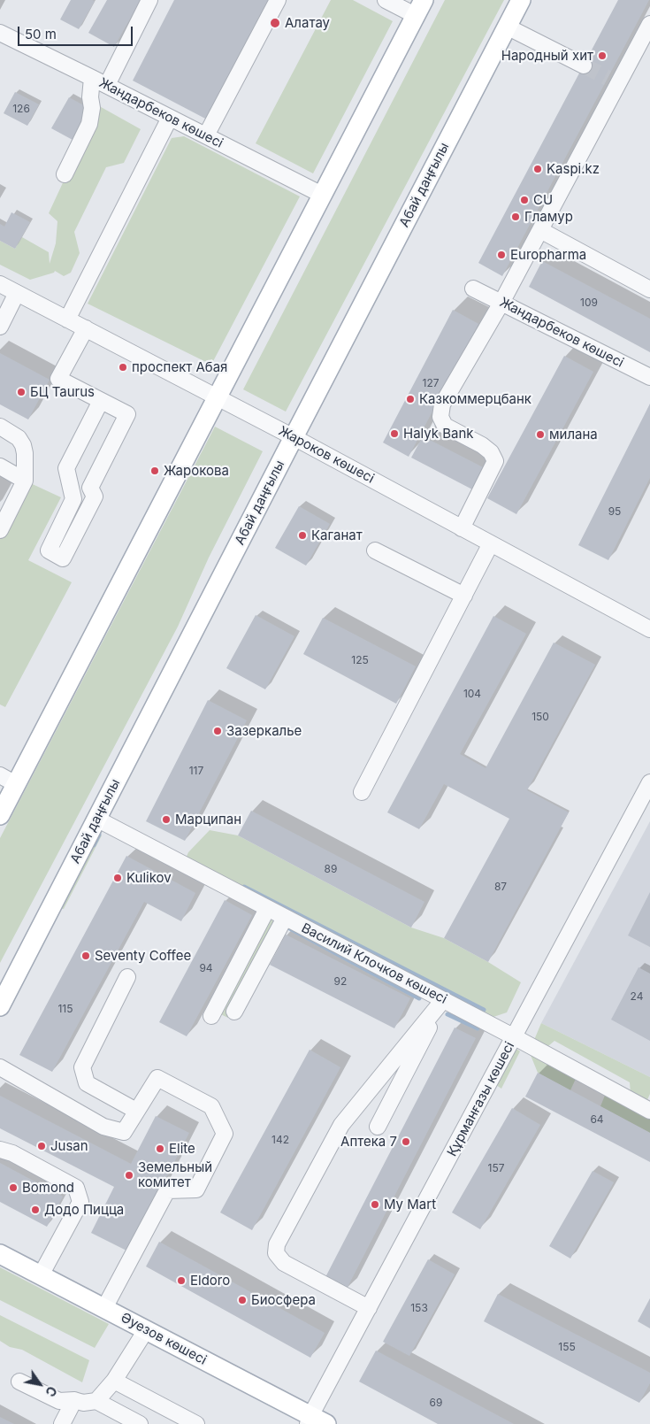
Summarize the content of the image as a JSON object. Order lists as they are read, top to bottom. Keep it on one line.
{"streets":{"main road":["Абай даңғылы","Әуезов көшесі"],"street":["Жандарбеков көшесі","Жароков көшесі","Василий Клочков көшесі","Құрманғазы көшесі"]},"crossings":[["Абай даңғылы","Жароков көшесі"],["Абай даңғылы","Василий Клочков көшесі"],["Василий Клочков көшесі","Құрманғазы көшесі"],["Құрманғазы көшесі","Әуезов көшесі"]],"places":["Алатау","Народный хит","Kaspi.kz","CU","Гламур","Europharma","проспект Абая","БЦ Taurus","Казкоммерцбанк","Halyk Bank","милана","Жарокова","Каганат","Зазеркалье","Марципан","Kulikov","Seventy Coffee","Аптека 7","Jusan","Elite","Земельный комитет","Bomond","My Mart","Додо Пицца","Eldoro","Биосфера"],"house_numbers":["126","109","127","95","125","104","150","117","89","87","94","92","24","115","64","142","157","153","155","69"],"scale_bar":"50 m","north":"bottom right"}
